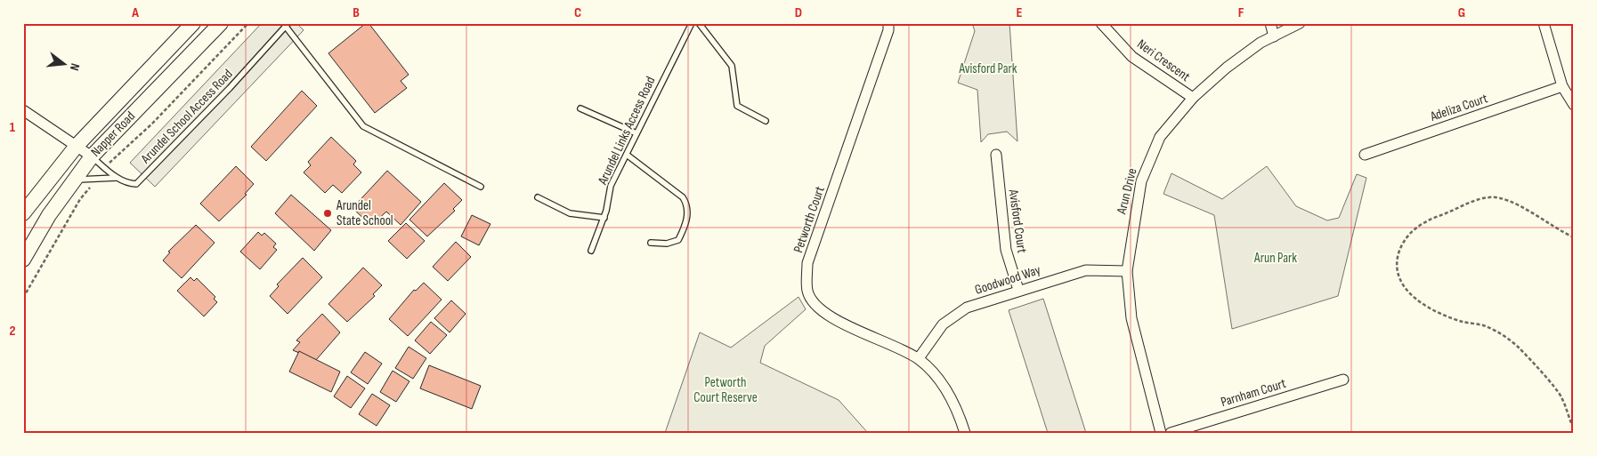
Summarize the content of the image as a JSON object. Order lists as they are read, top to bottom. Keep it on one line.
{"streets":{"main road":["Napper Road"],"street":["Neri Crescent","Adeliza Court","Arun Drive","Petworth Court","Avisford Court","Goodwood Way","Parnham Court"],"lane":["Arundel School Access Road","Arundel Links Access Road"]},"crossings":[["Neri Crescent","Arun Drive"],["Arundel School Access Road","Napper Road"],["Arun Drive","Goodwood Way"],["Petworth Court","Goodwood Way"],["Avisford Court","Goodwood Way"]],"parks":["Avisford Park","Arun Park","Petworth Court Reserve"],"places":["Arundel State School"],"north":"right","grid":{"columns":["A","B","C","D","E","F","G"],"rows":["1","2"]}}
